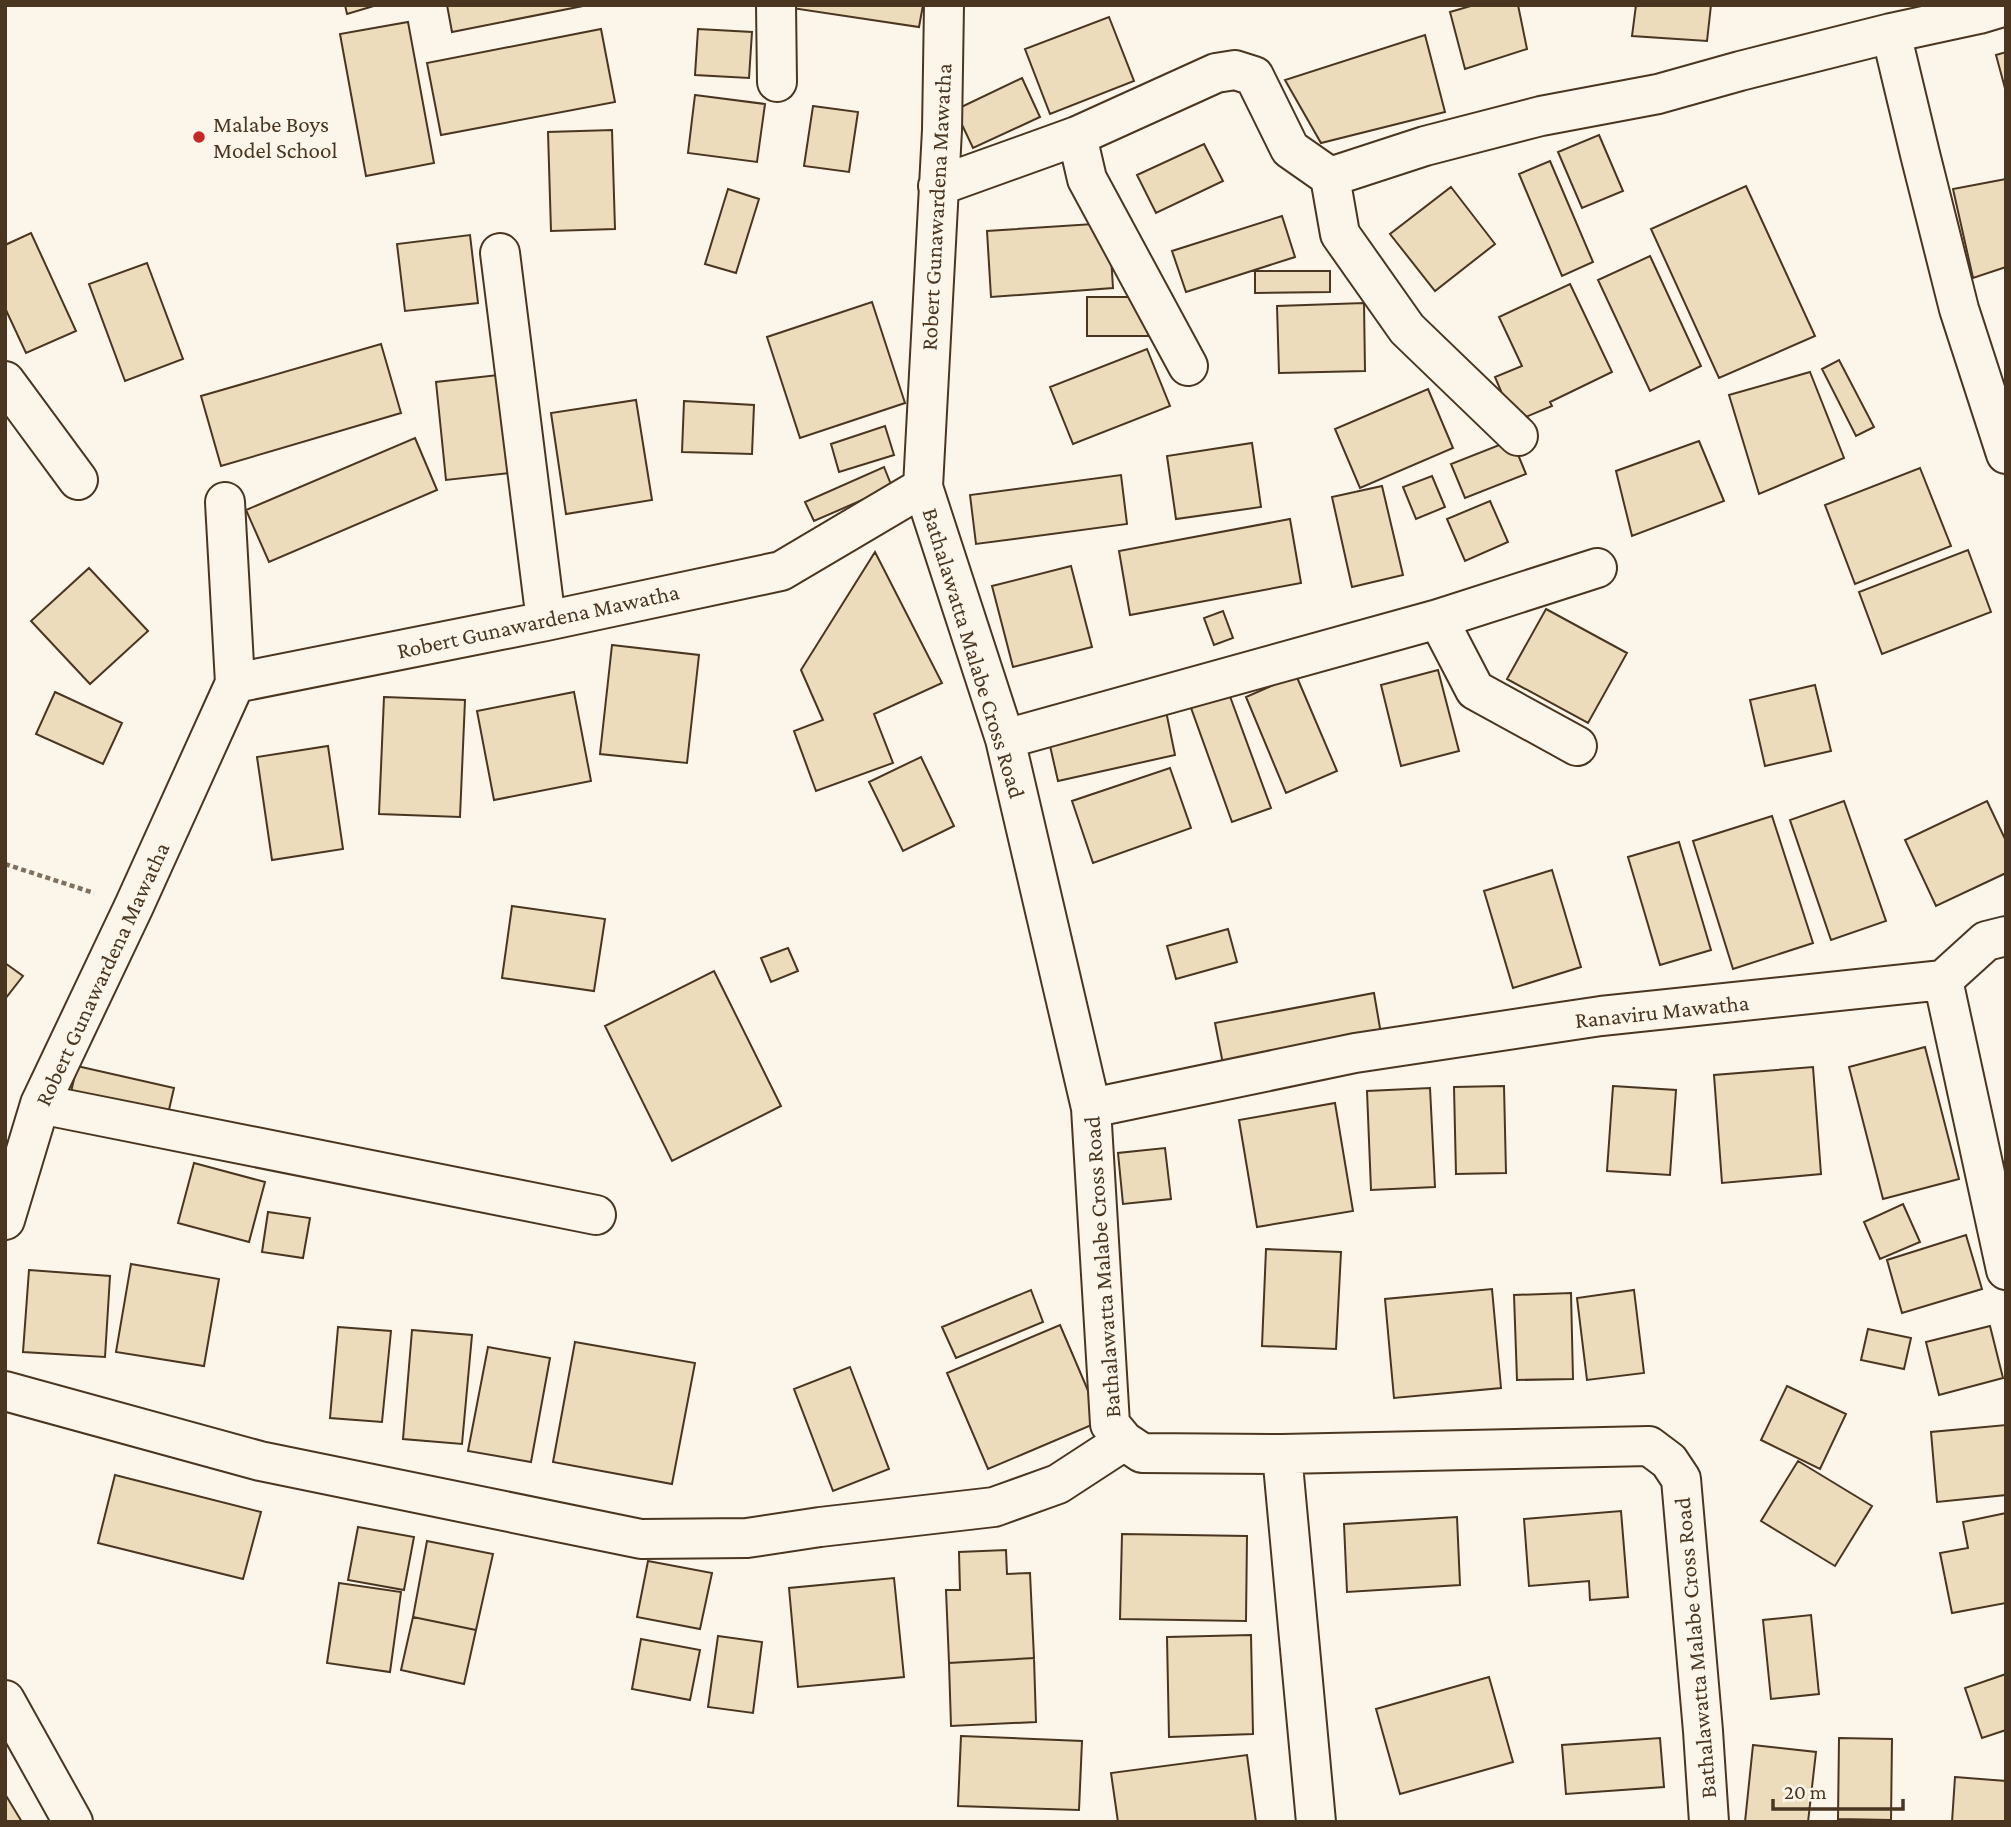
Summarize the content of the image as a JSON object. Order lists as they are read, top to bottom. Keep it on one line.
{"streets":{"street":["Robert Gunawardena Mawatha","Bathalawatta Malabe Cross Road","Ranaviru Mawatha"]},"crossings":[["Robert Gunawardena Mawatha","Bathalawatta Malabe Cross Road"],["Bathalawatta Malabe Cross Road","Ranaviru Mawatha"]],"places":["Malabe Boys Model School"],"scale_bar":"20 m"}
